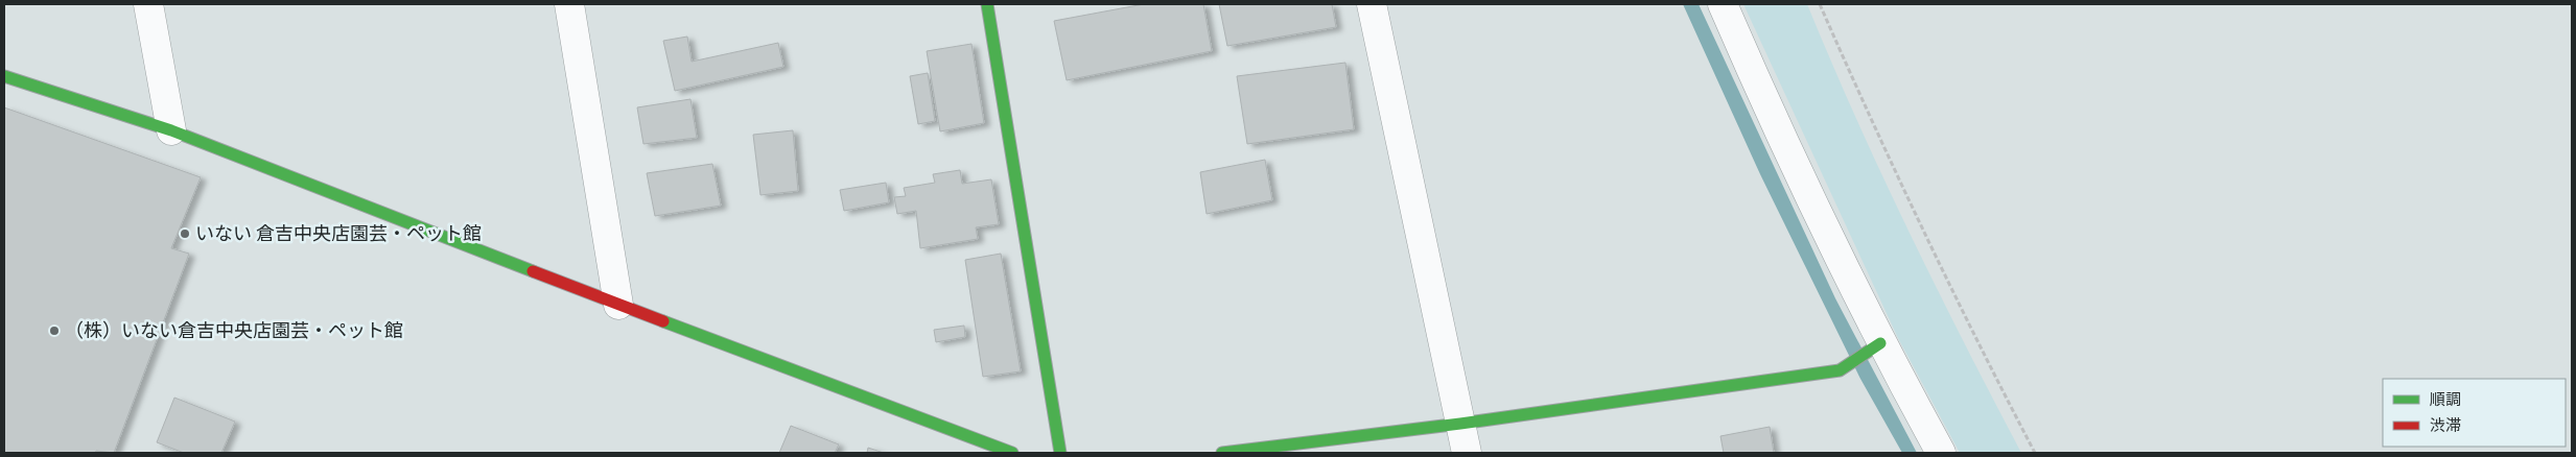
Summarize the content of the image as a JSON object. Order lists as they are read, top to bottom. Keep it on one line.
{"places":["いない 倉吉中央店園芸・ペット館","（株）いない倉吉中央店園芸・ペット館"],"legend":["順調","渋滞"]}
